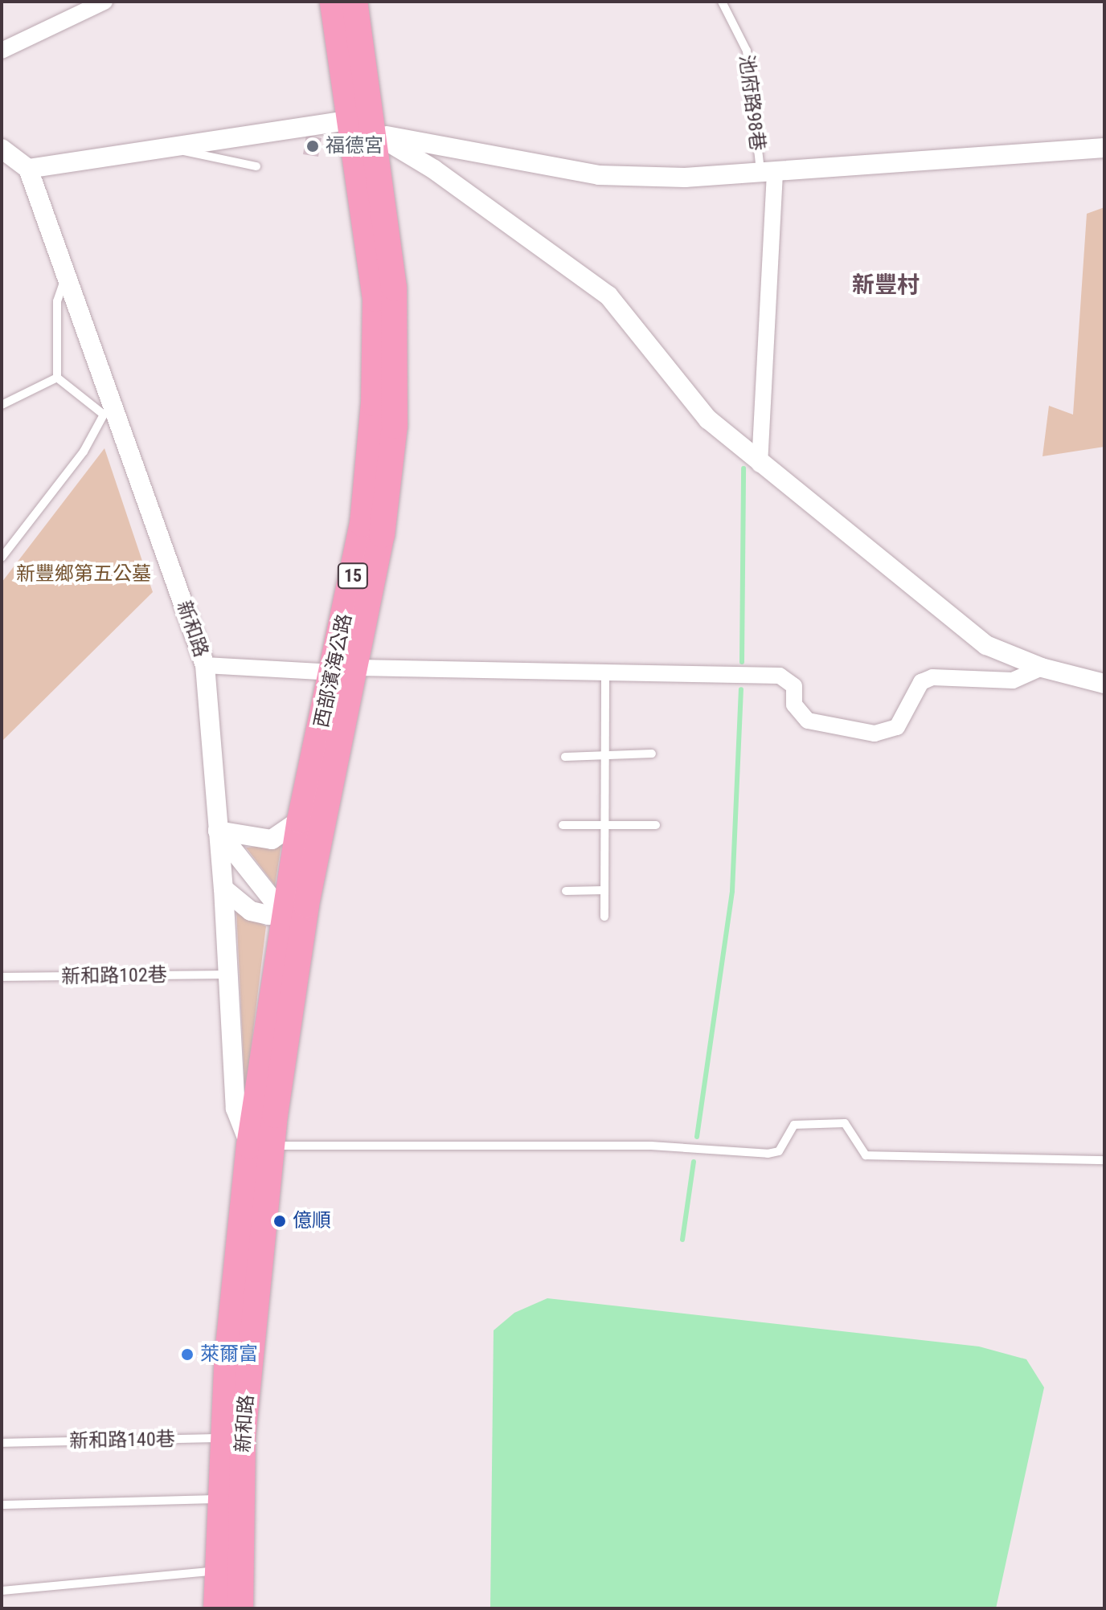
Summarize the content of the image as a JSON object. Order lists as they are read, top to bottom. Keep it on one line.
{"streets":{"main road":["15","新和路","西部濱海公路"],"lane":["池府路98巷","新和路102巷","新和路140巷"]},"crossings":[["新和路","西部濱海公路"],["新和路","新和路102巷"],["新和路","新和路140巷"]],"districts":["新豐村"],"parks":["新豐鄉第五公墓"],"places":["福德宮","億順","萊爾富"]}
